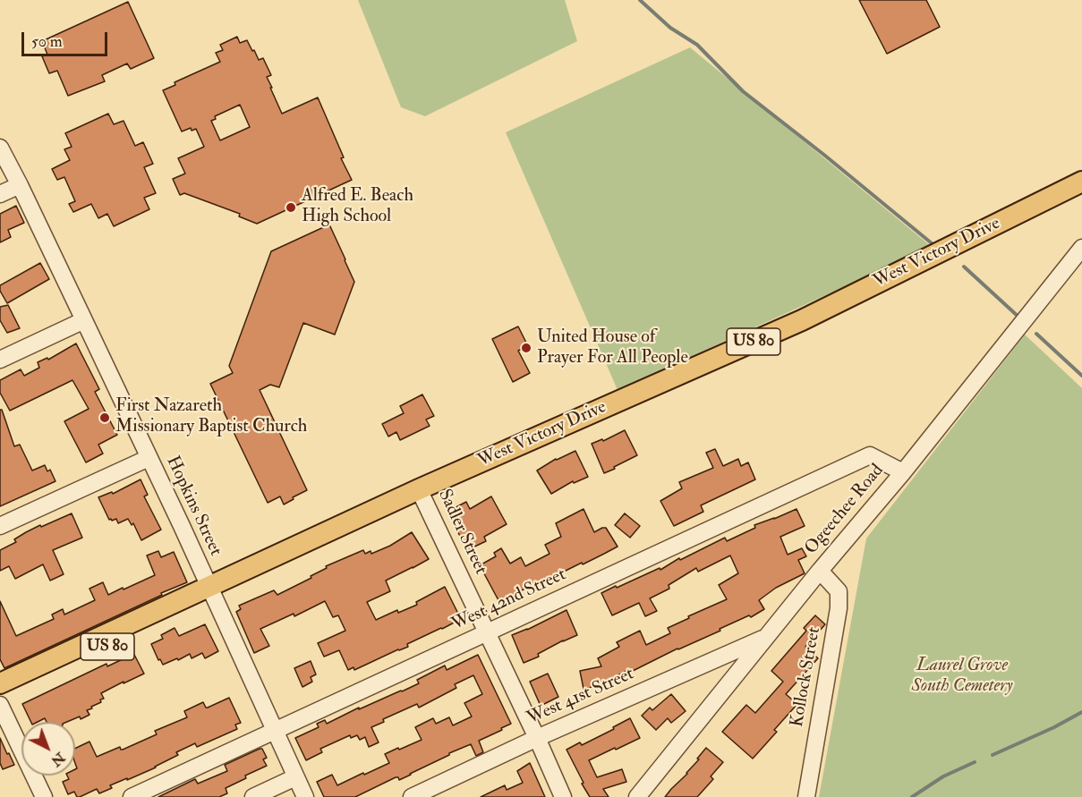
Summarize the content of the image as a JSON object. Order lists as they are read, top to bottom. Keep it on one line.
{"streets":{"main road":["West Victory Drive","US 80"],"street":["Hopkins Street","Ogeechee Road","Sadler Street","West 42nd Street","Kollock Street","West 41st Street"]},"crossings":[["West Victory Drive","Hopkins Street"],["West Victory Drive","Sadler Street"],["Hopkins Street","West 42nd Street"],["Ogeechee Road","West 42nd Street"],["Ogeechee Road","Kollock Street"],["Ogeechee Road","West 41st Street"],["Sadler Street","West 42nd Street"],["Sadler Street","West 41st Street"]],"parks":["Laurel Grove South Cemetery"],"places":["Alfred E. Beach High School","United House of Prayer For All People","First Nazareth Missionary Baptist Church"],"scale_bar":"50 m","north":"bottom right"}
